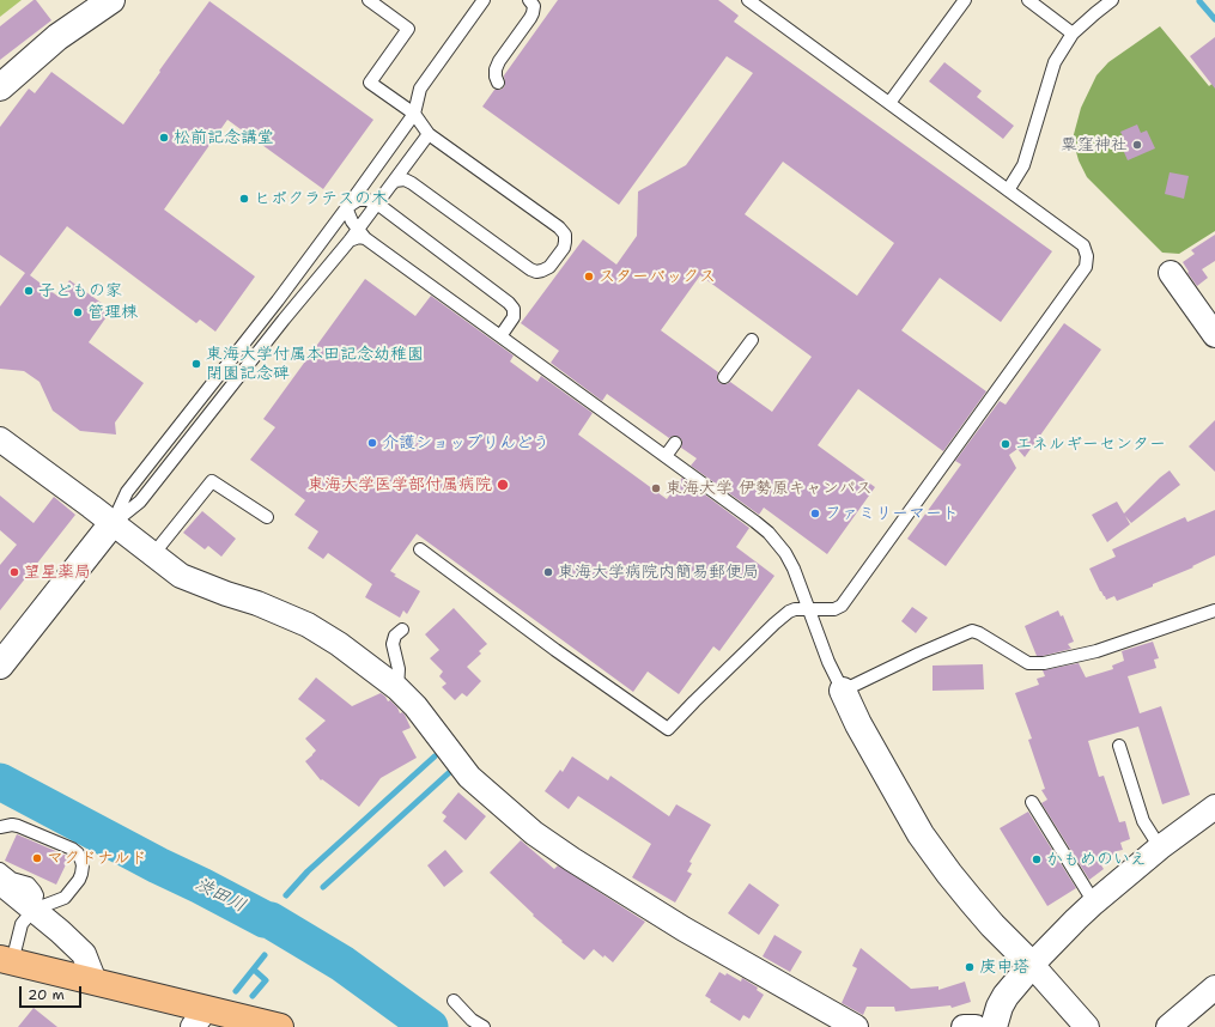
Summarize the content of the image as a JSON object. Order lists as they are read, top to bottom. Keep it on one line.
{"water":["渋田川"],"places":["松前記念講堂","粟窪神社","ヒポクラテスの木","スターバックス","子どもの家","管理棟","東海大学付属本田記念幼稚園 閉園記念碑","介護ショップりんどう","エネルギーセンター","東海大学医学部付属病院","東海大学 伊勢原キャンパス","ファミリーマート","望星薬局","東海大学病院内簡易郵便局","マクドナルド","かもめのいえ","庚申塔"],"scale_bar":"20 m"}
